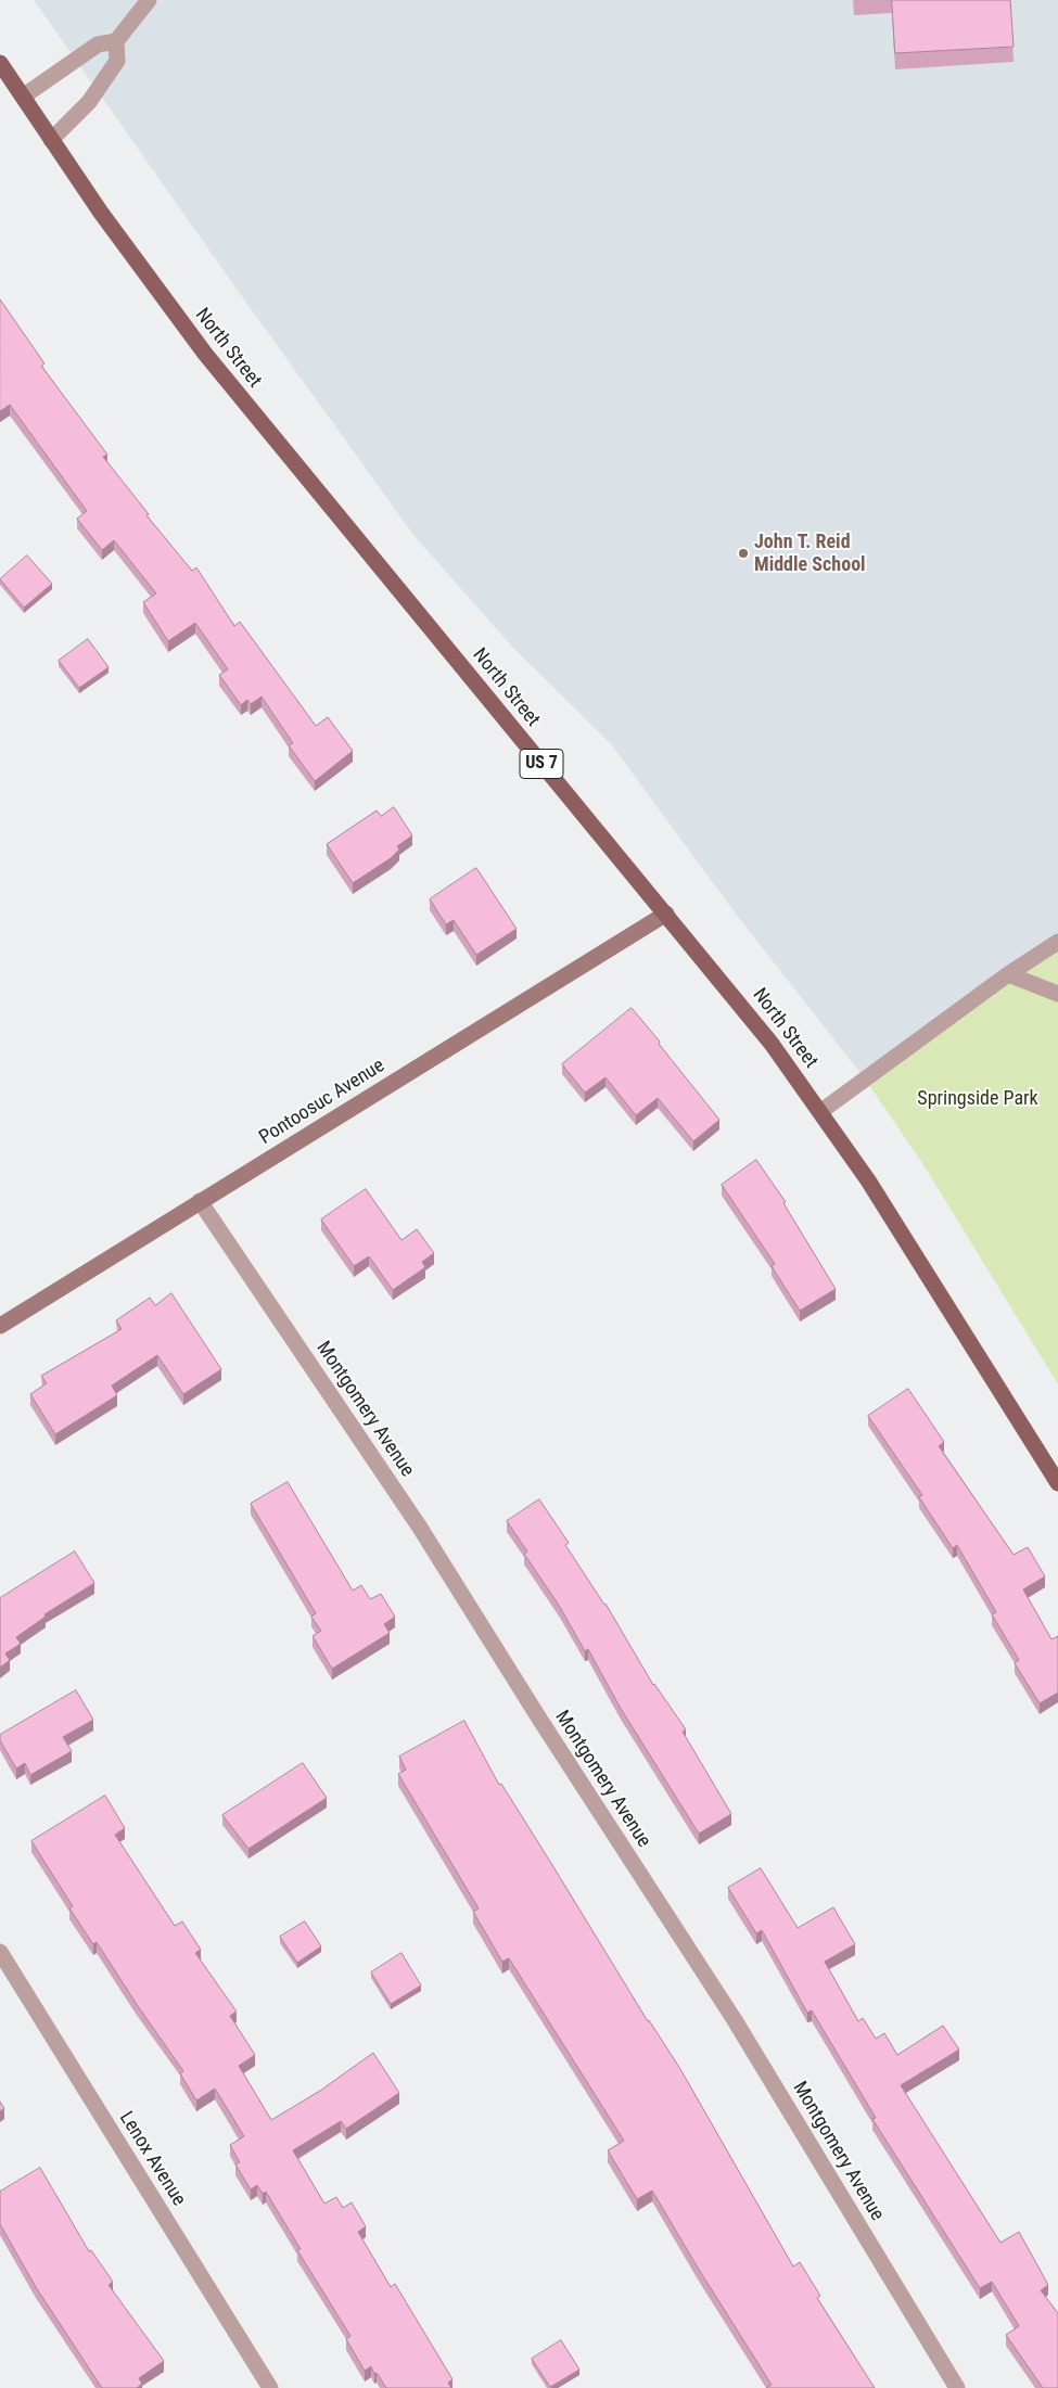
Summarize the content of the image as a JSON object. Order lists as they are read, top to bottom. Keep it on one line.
{"streets":{"main road":["North Street","US 7"],"street":["Pontoosuc Avenue","Montgomery Avenue","Lenox Avenue"]},"crossings":[["North Street","Pontoosuc Avenue"],["Pontoosuc Avenue","Montgomery Avenue"]],"parks":["Springside Park"],"places":["John T. Reid Middle School"]}
